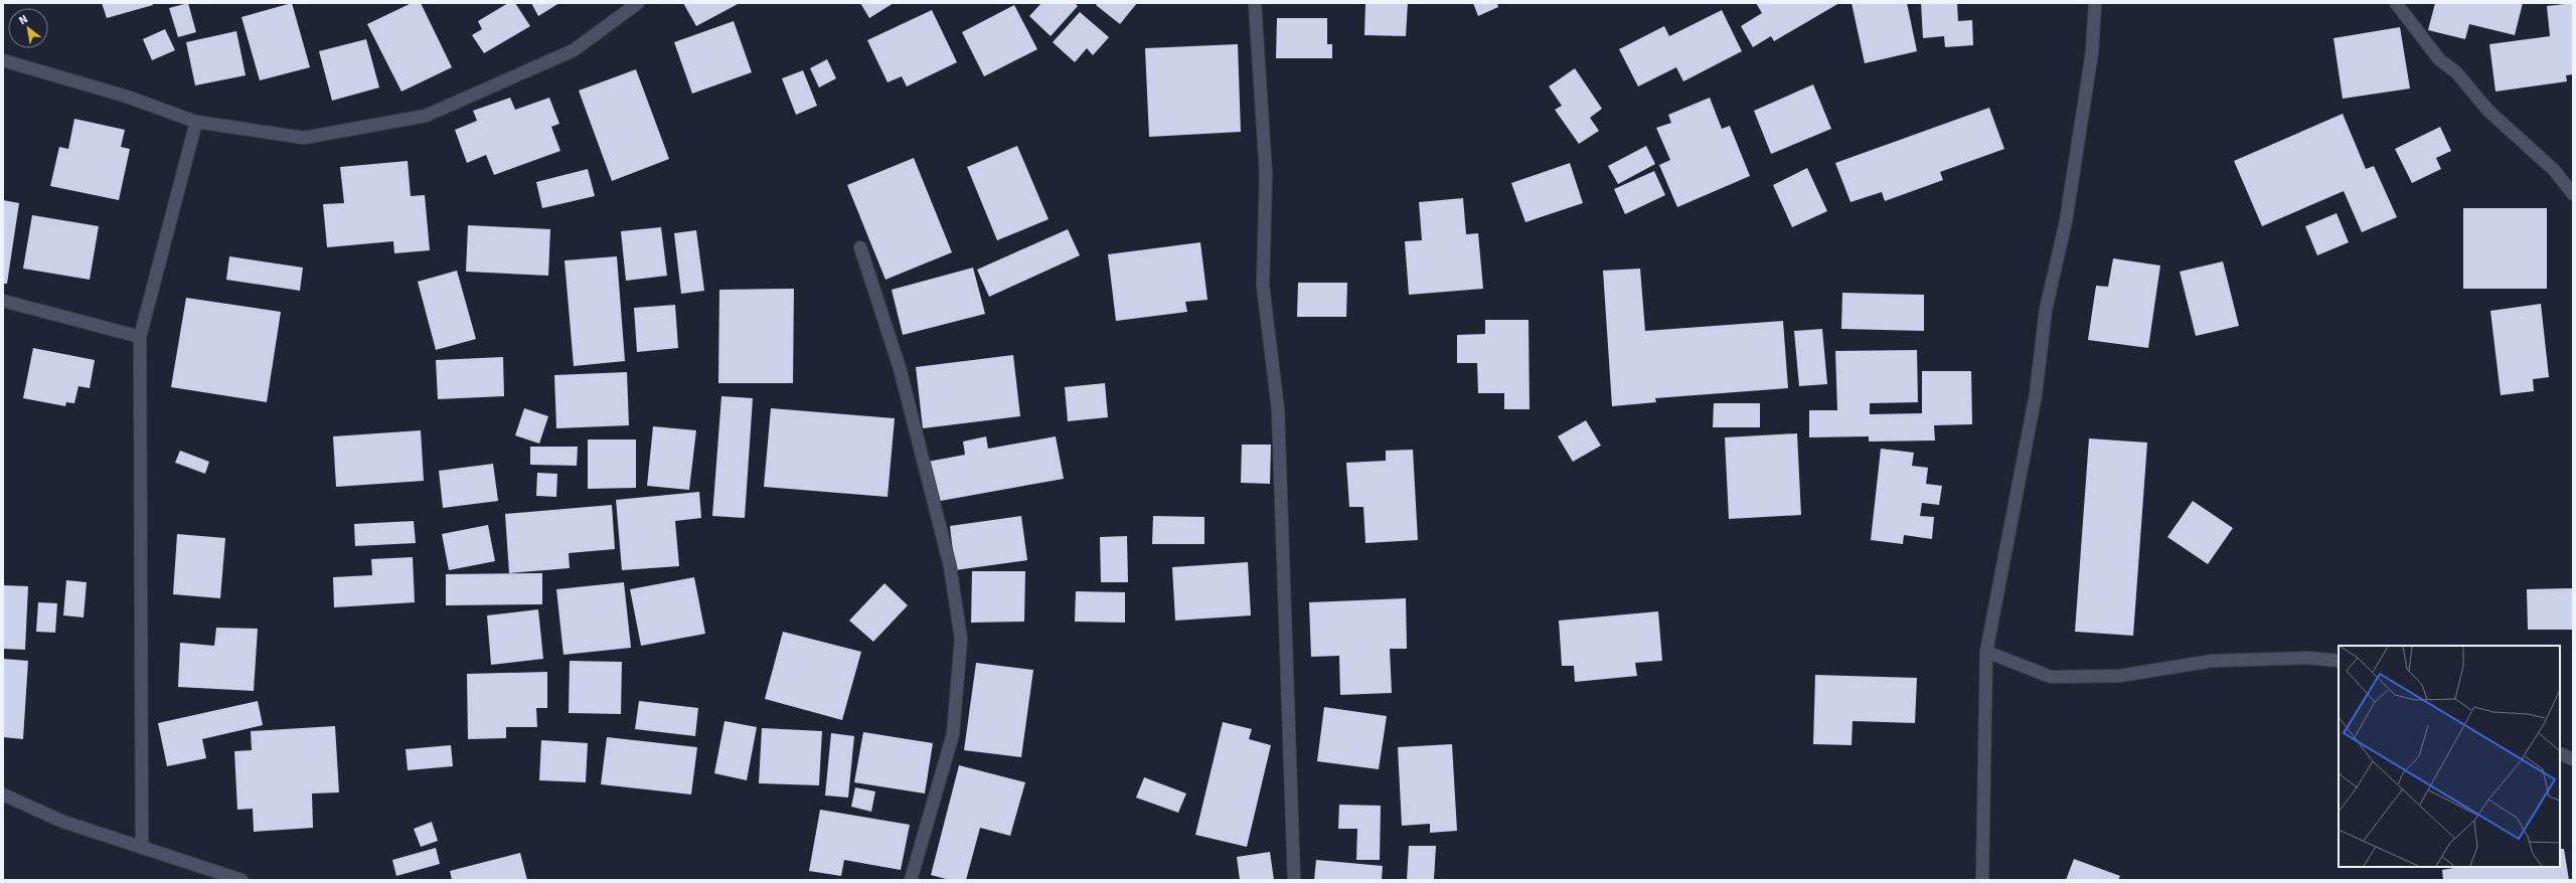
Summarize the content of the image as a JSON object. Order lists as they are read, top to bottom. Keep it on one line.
{"north":"top left"}
